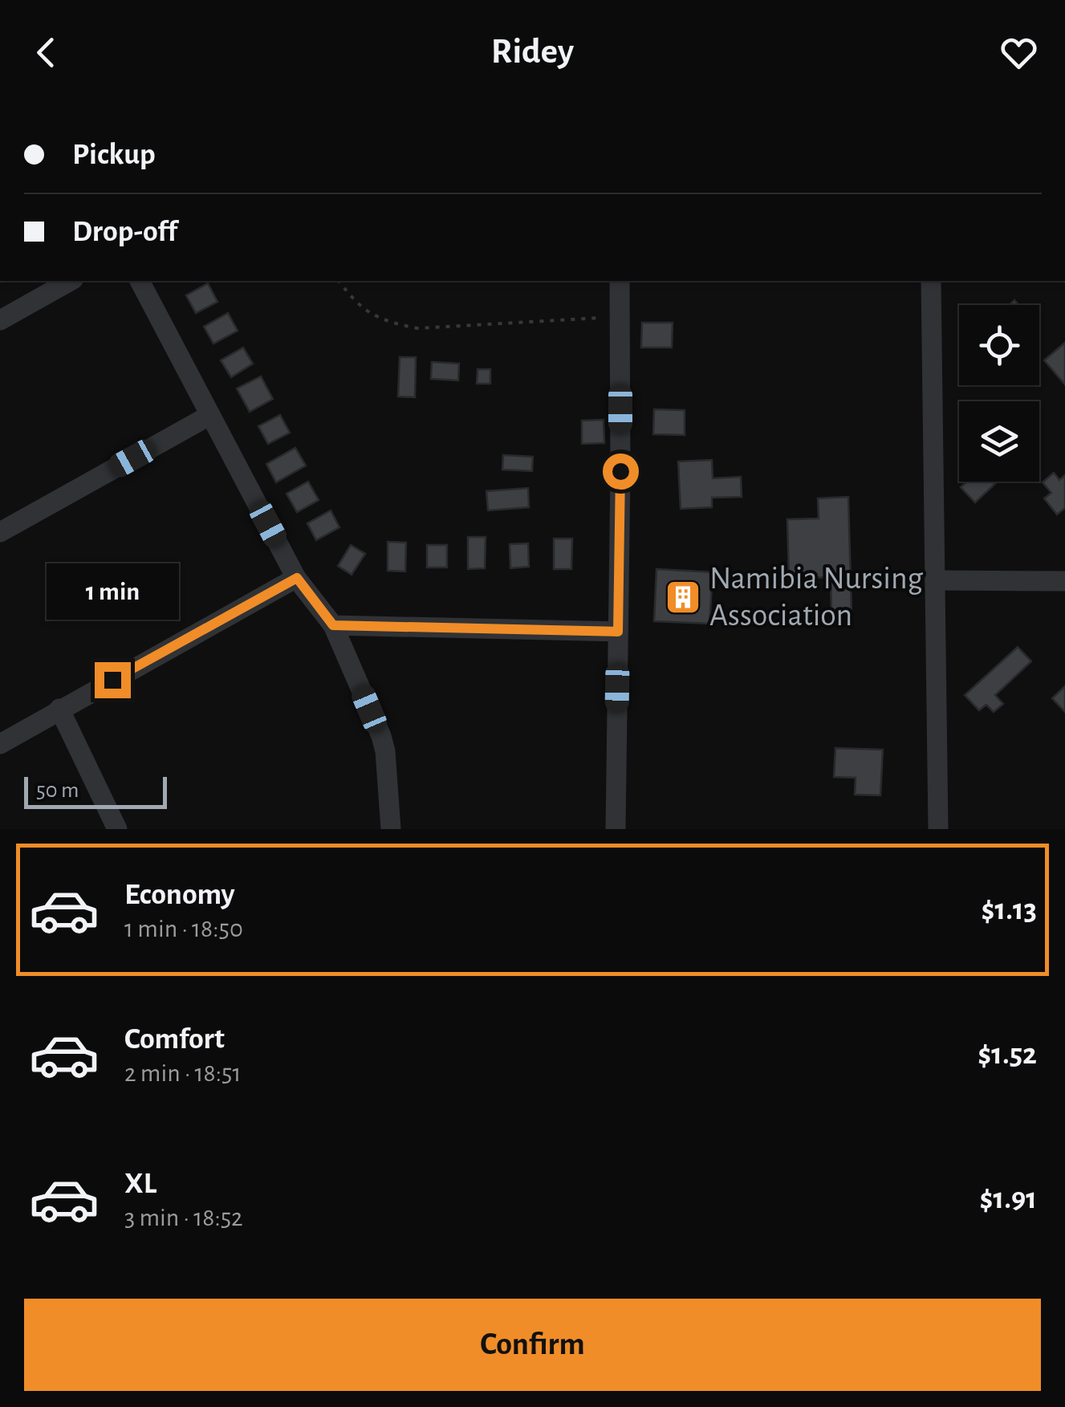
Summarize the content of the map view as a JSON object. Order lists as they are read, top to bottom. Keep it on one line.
{"places":{"building":["Namibia Nursing Association"]},"scale_bar":"50 m","page":{"header":"Ridey","banner":["Pickup","Drop-off"],"bubble":"1 min","scale":"50 m","list":[{"name":"Economy","note":"1 min · 18:50","value":"$1.13"},{"name":"Comfort","note":"2 min · 18:51","value":"$1.52"},{"name":"XL","note":"3 min · 18:52","value":"$1.91"}],"buttons":"Confirm"}}
